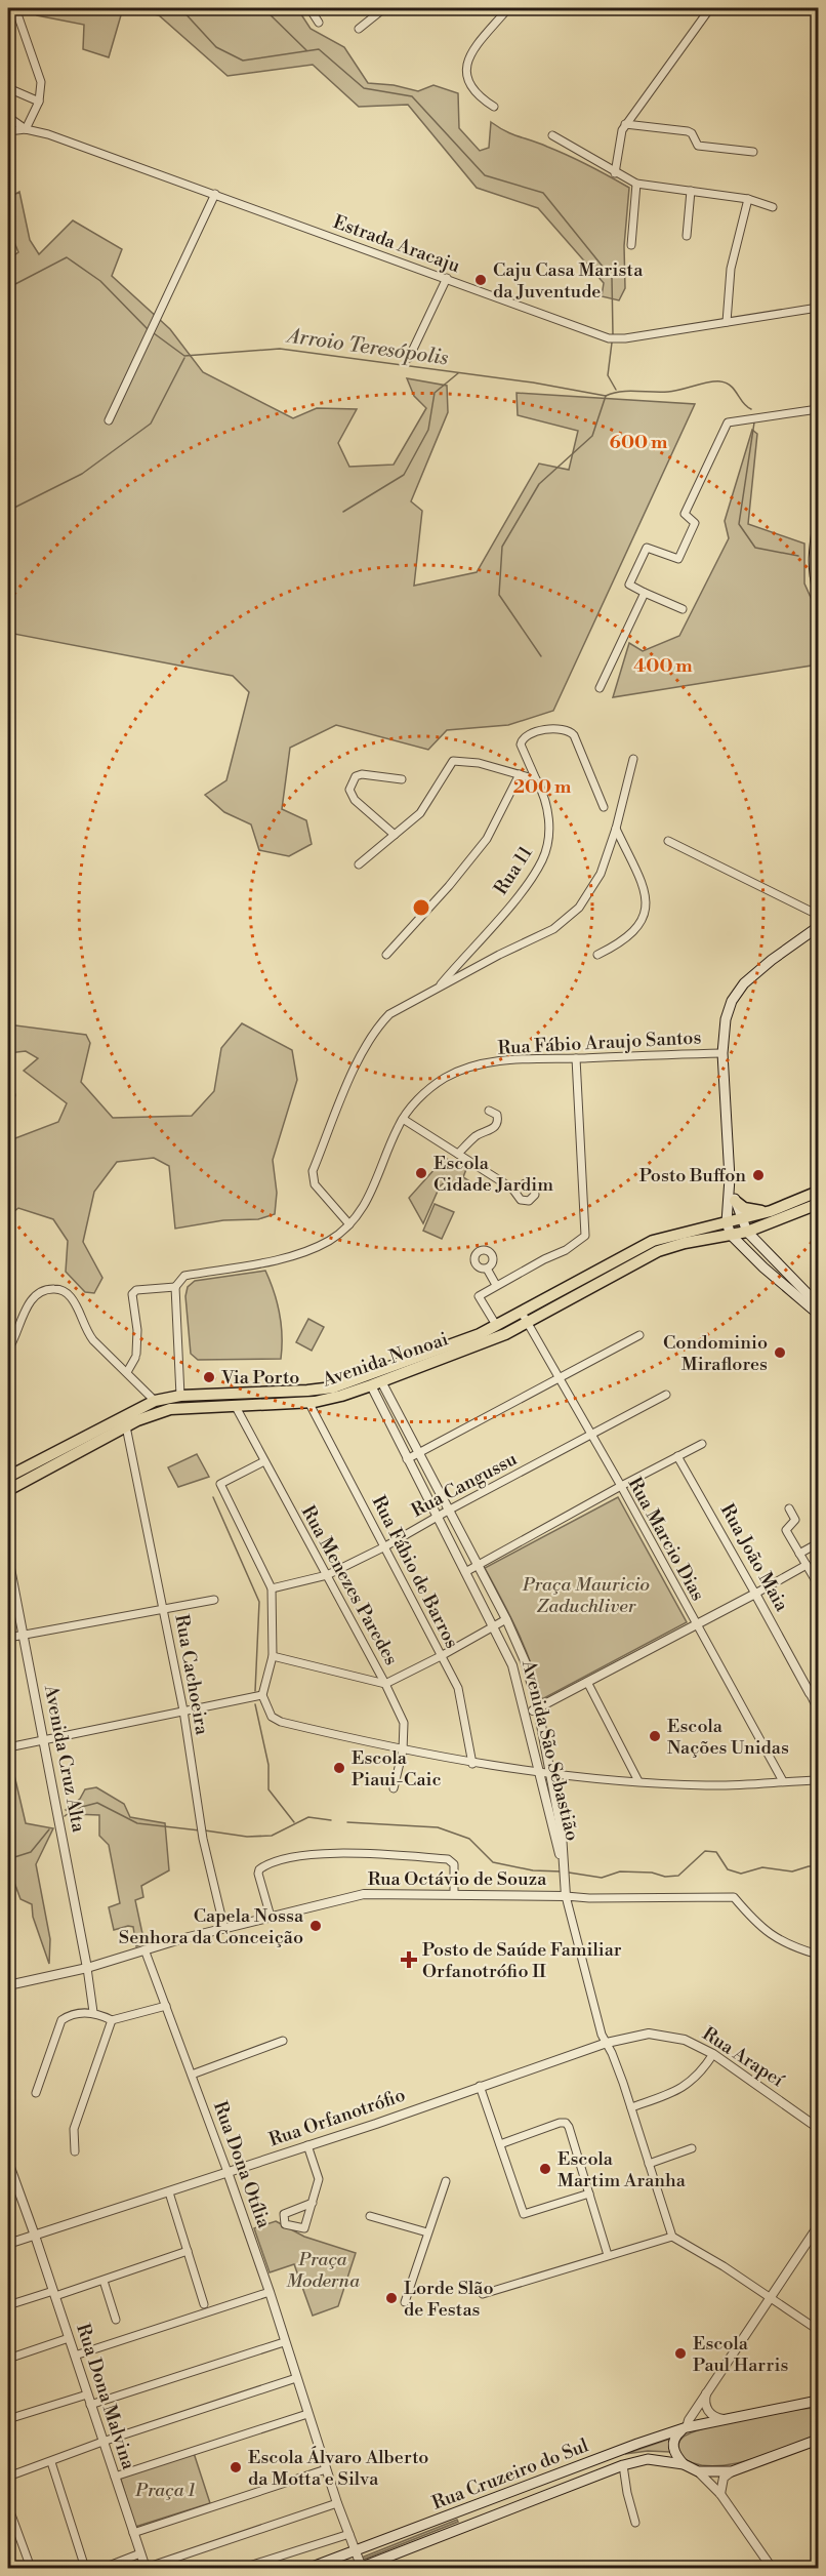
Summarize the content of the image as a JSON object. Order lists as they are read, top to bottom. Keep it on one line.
{"streets":{"main road":["Avenida Nonoai","Rua Cruzeiro do Sul"],"street":["Estrada Aracaju","Rua 11","Rua Fábio Araujo Santos","Rua Cangussu","Rua Marcio Dias","Rua João Maia","Rua Fábio de Barros","Rua Menezes Paredes","Rua Cachoeira","Avenida São Sebastião","Avenida Cruz Alta","Rua Octávio de Souza","Rua Arapeí","Rua Orfanotrófio","Rua Dona Otília","Rua Dona Malvina"]},"crossings":[["Avenida Nonoai","Rua Marcio Dias"],["Avenida Nonoai","Rua Fábio de Barros"],["Avenida Nonoai","Rua Menezes Paredes"],["Avenida Nonoai","Rua Cachoeira"],["Avenida Nonoai","Avenida São Sebastião"],["Rua Cangussu","Rua Marcio Dias"],["Rua Cangussu","Rua Fábio de Barros"],["Rua Cangussu","Rua Menezes Paredes"],["Rua Cangussu","Avenida São Sebastião"],["Rua Cachoeira","Rua Octávio de Souza"],["Avenida Cruz Alta","Rua Octávio de Souza"],["Rua Octávio de Souza","Rua Dona Otília"],["Rua Arapeí","Rua Orfanotrófio"],["Rua Orfanotrófio","Rua Dona Otília"],["Rua Orfanotrófio","Rua Dona Malvina"],["Rua Dona Otília","Rua Cruzeiro do Sul"]],"water":["Arroio Teresópolis"],"parks":["Praça Mauricio Zaduchliver","Praça Moderna","Praça 1"],"places":{"other":["Caju Casa Marista da Juventude","Escola Cidade Jardim","Posto Buffon","Condominio Miraflores","Via Porto","Escola Nações Unidas","Escola Piaui-Caic","Capela Nossa Senhora da Conceição","Escola Martim Aranha","Lorde Slão de Festas","Escola Paul Harris","Escola Álvaro Alberto da Motta e Silva"],"health":["Posto de Saúde Familiar Orfanotrófio II"]},"rings":["600 m","400 m","200 m"]}
